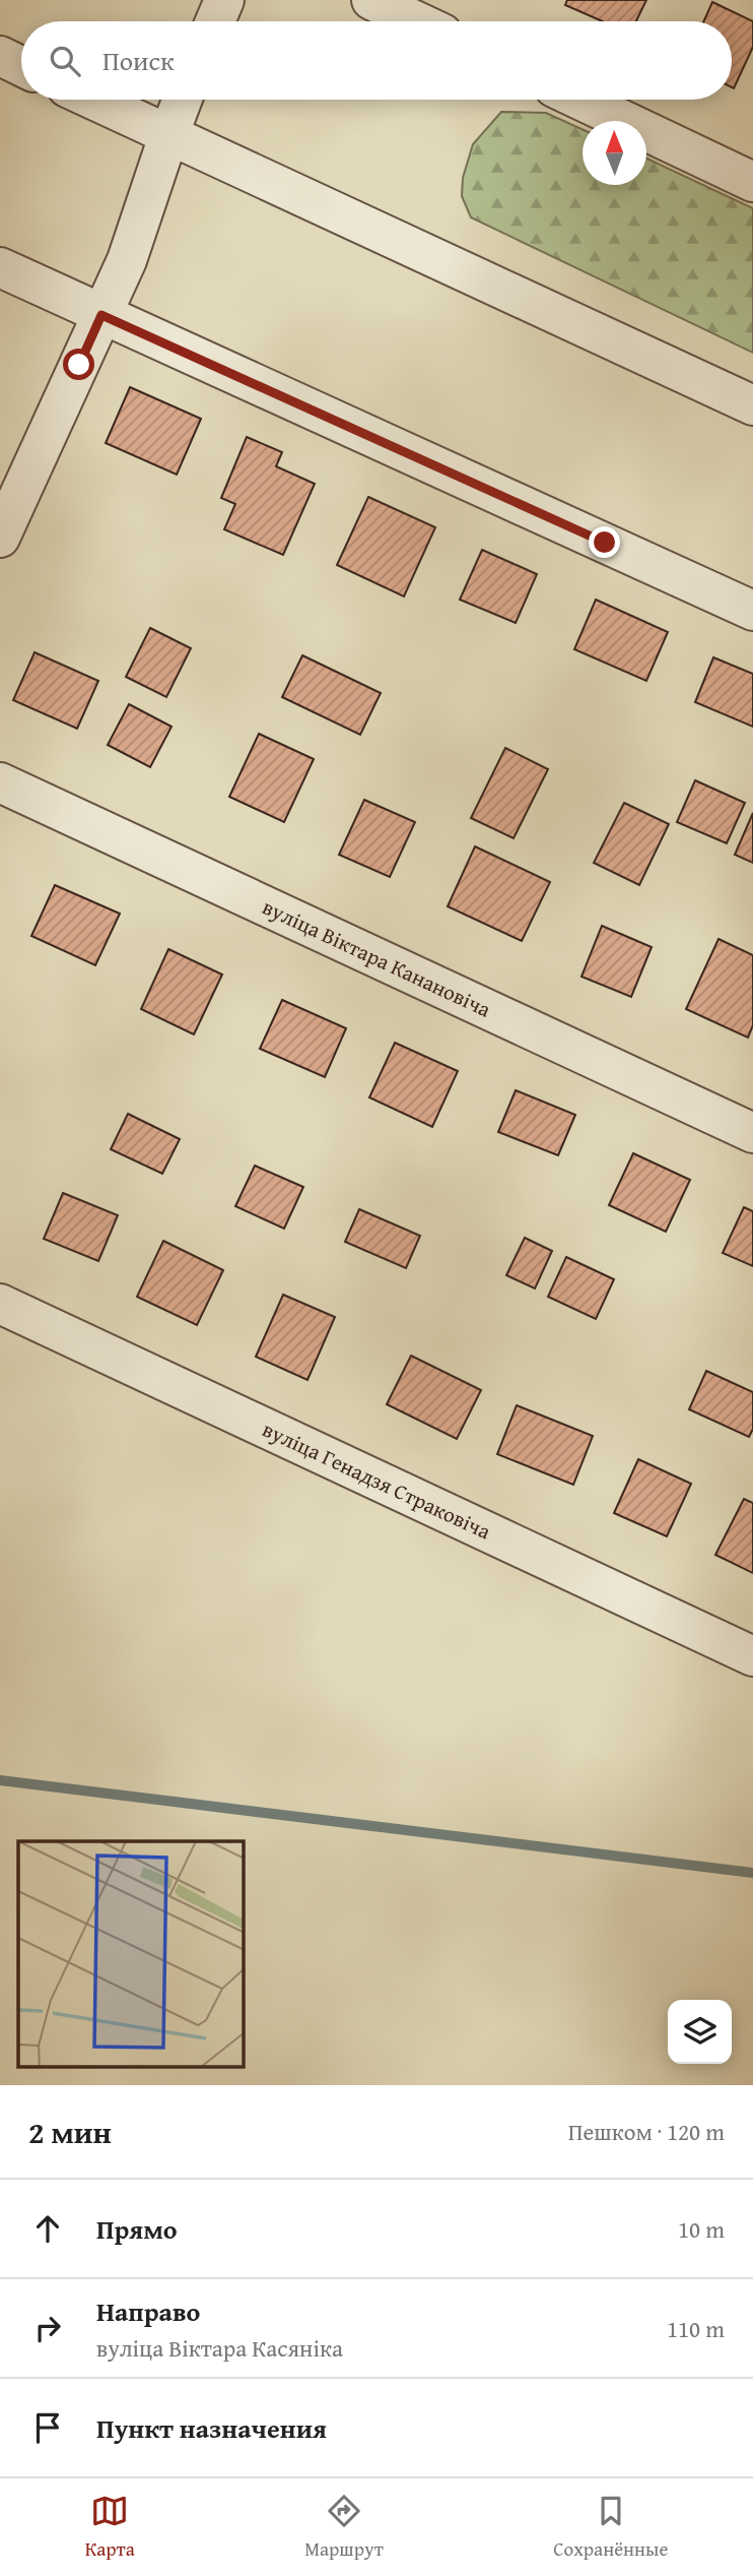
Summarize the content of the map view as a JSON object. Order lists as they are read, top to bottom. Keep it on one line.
{"streets":{"street":["вуліца Віктара Канановіча","вуліца Генадзя Страковіча"]},"north":"top","page":{"search":"Поиск","heading":["2 мин","Пешком · 120 m"],"list":[["Прямо","10 m"],["Направо","вуліца Віктара Касяніка","110 m"],"Пункт назначения"],"nav":["Карта","Маршрут","Сохранённые"]}}
